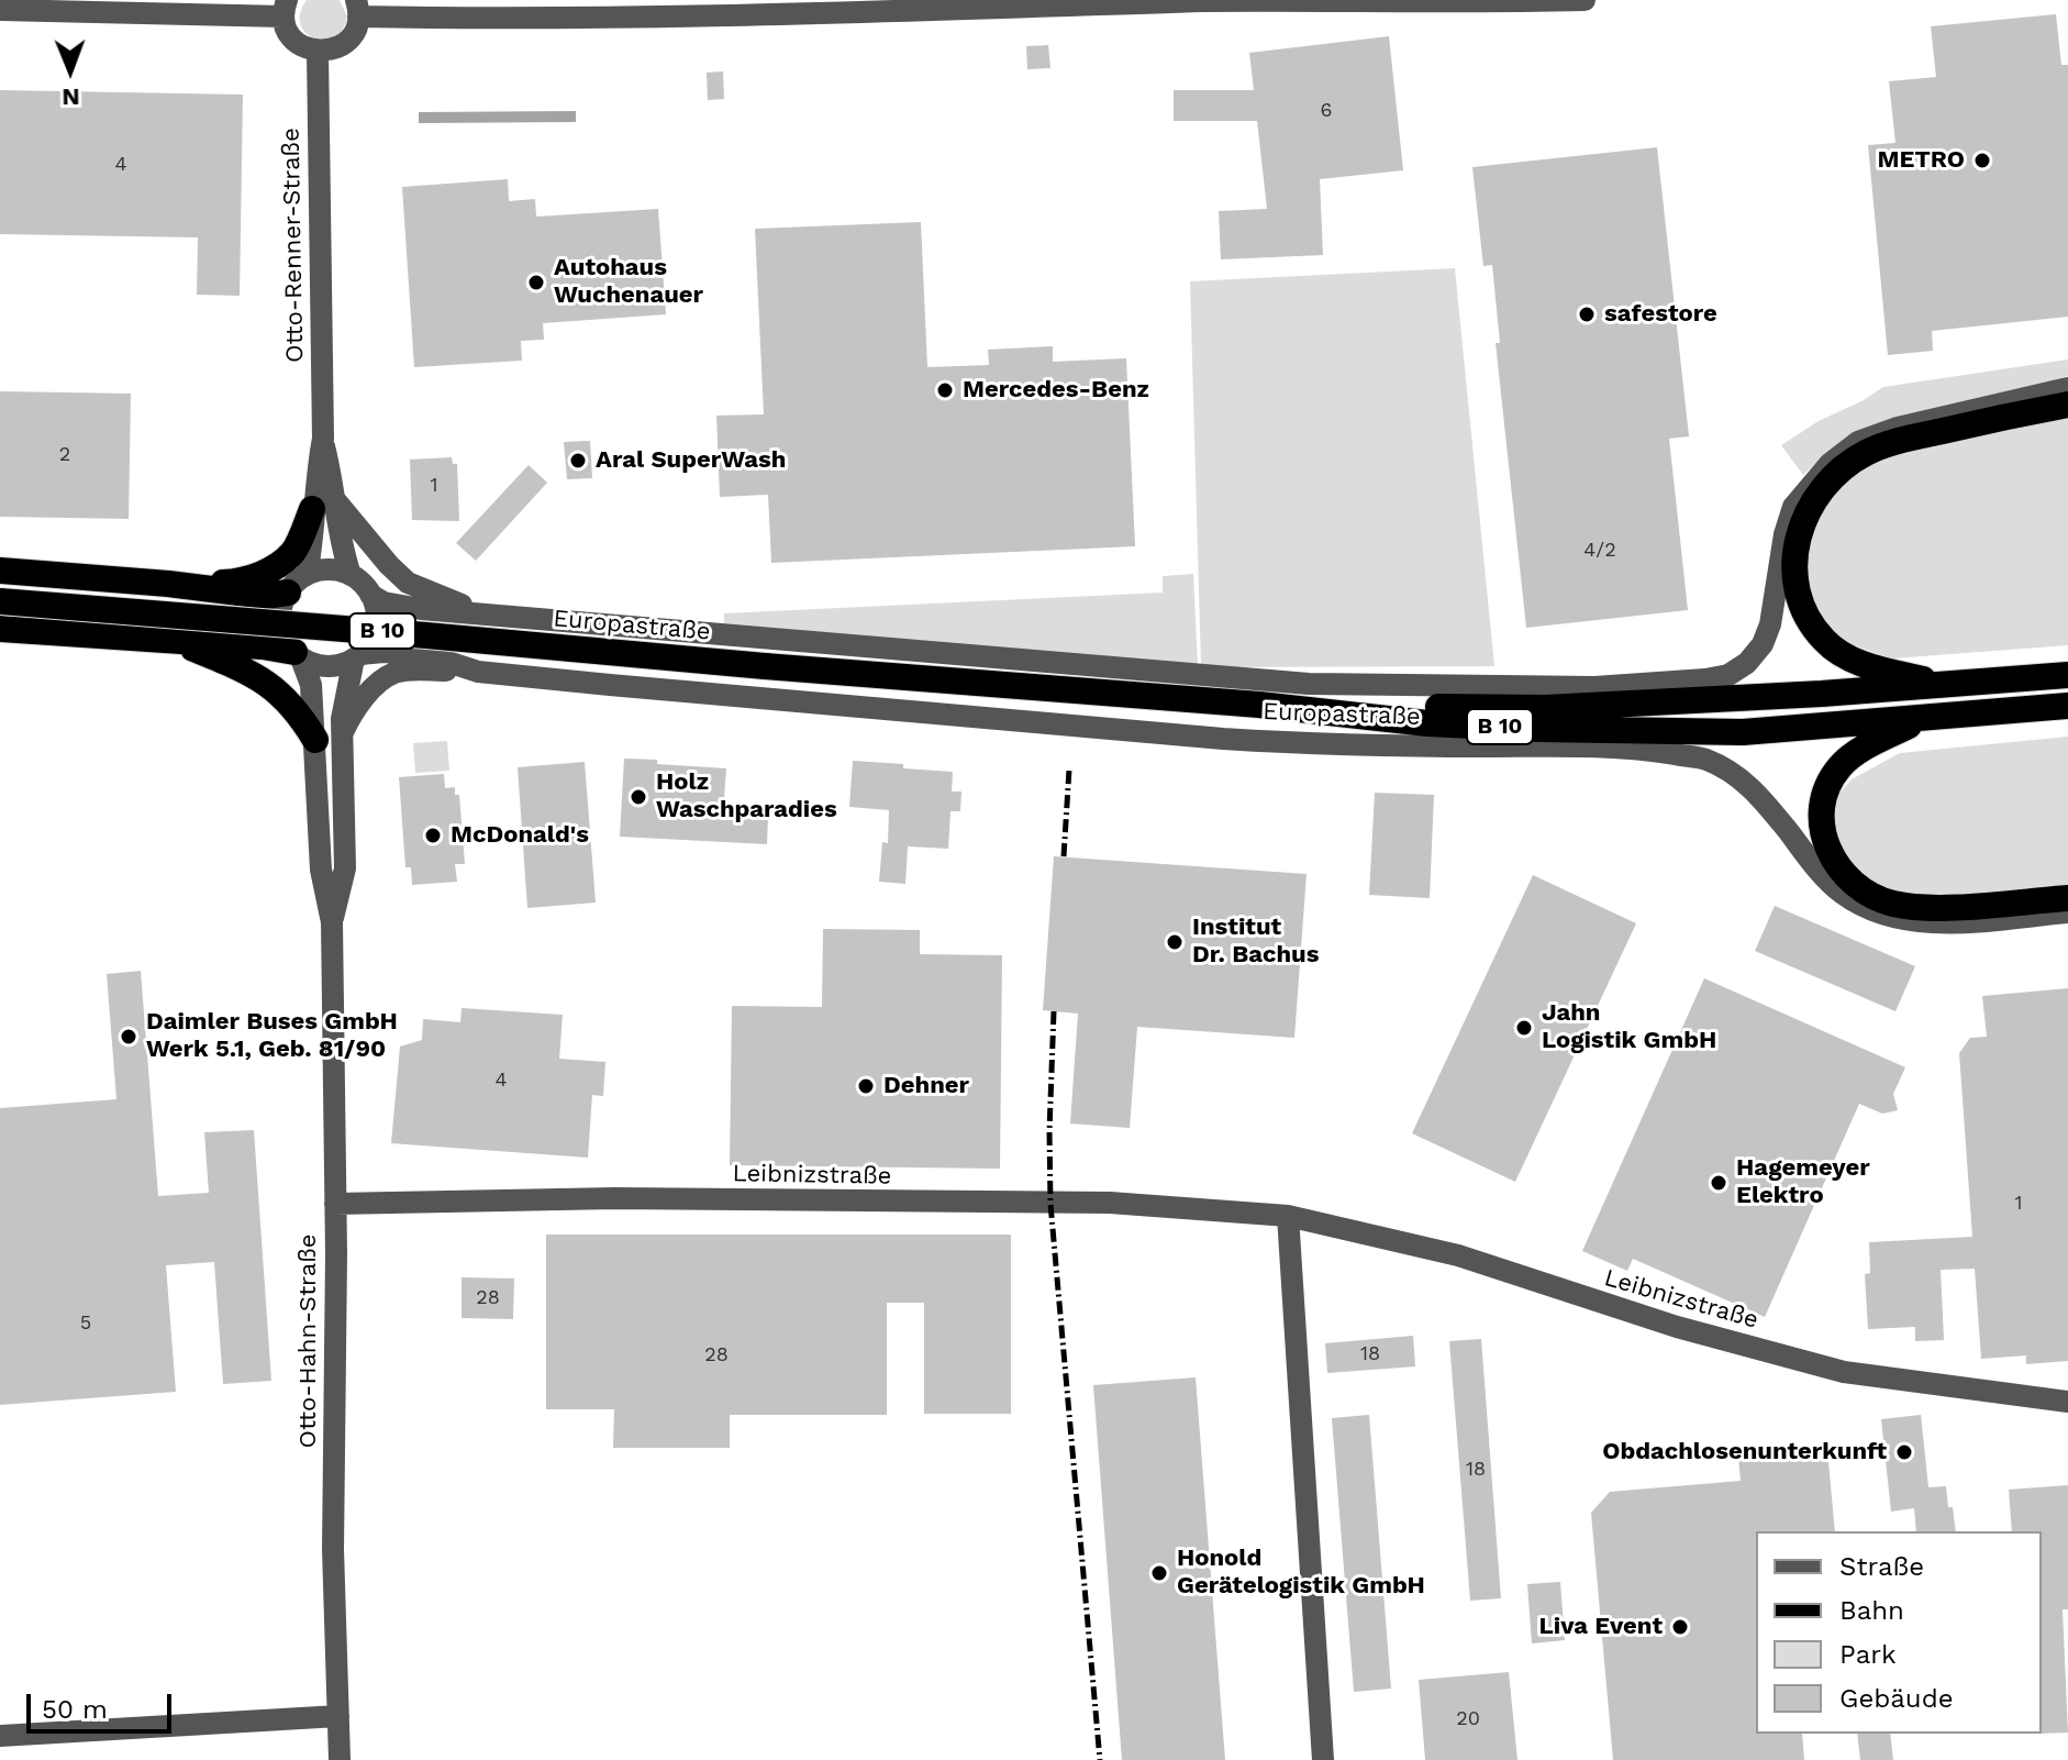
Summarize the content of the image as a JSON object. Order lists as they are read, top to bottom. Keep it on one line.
{"streets":{"highway":["Europastraße","B 10"],"street":["Otto-Renner-Straße","Leibnizstraße","Otto-Hahn-Straße"]},"crossings":[["Otto-Renner-Straße","Europastraße"],["Otto-Renner-Straße","Otto-Hahn-Straße"],["Europastraße","B 10"],["Europastraße","Otto-Hahn-Straße"],["Leibnizstraße","Otto-Hahn-Straße"]],"places":["METRO","Autohaus Wuchenauer","safestore","Mercedes-Benz","Aral SuperWash","Holz Waschparadies","McDonald's","Institut Dr. Bachus","Jahn Logistik GmbH","Daimler Buses GmbH Werk 5.1, Geb. 81/90","Dehner","Hagemeyer Elektro","Obdachlosenunterkunft","Honold Gerätelogistik GmbH","Liva Event"],"house_numbers":["6","4","2","1","4/2","4","1","28","5","18","28","18","20"],"legend":["Straße","Bahn","Park","Gebäude"],"scale_bar":"50 m","north":"bottom"}
